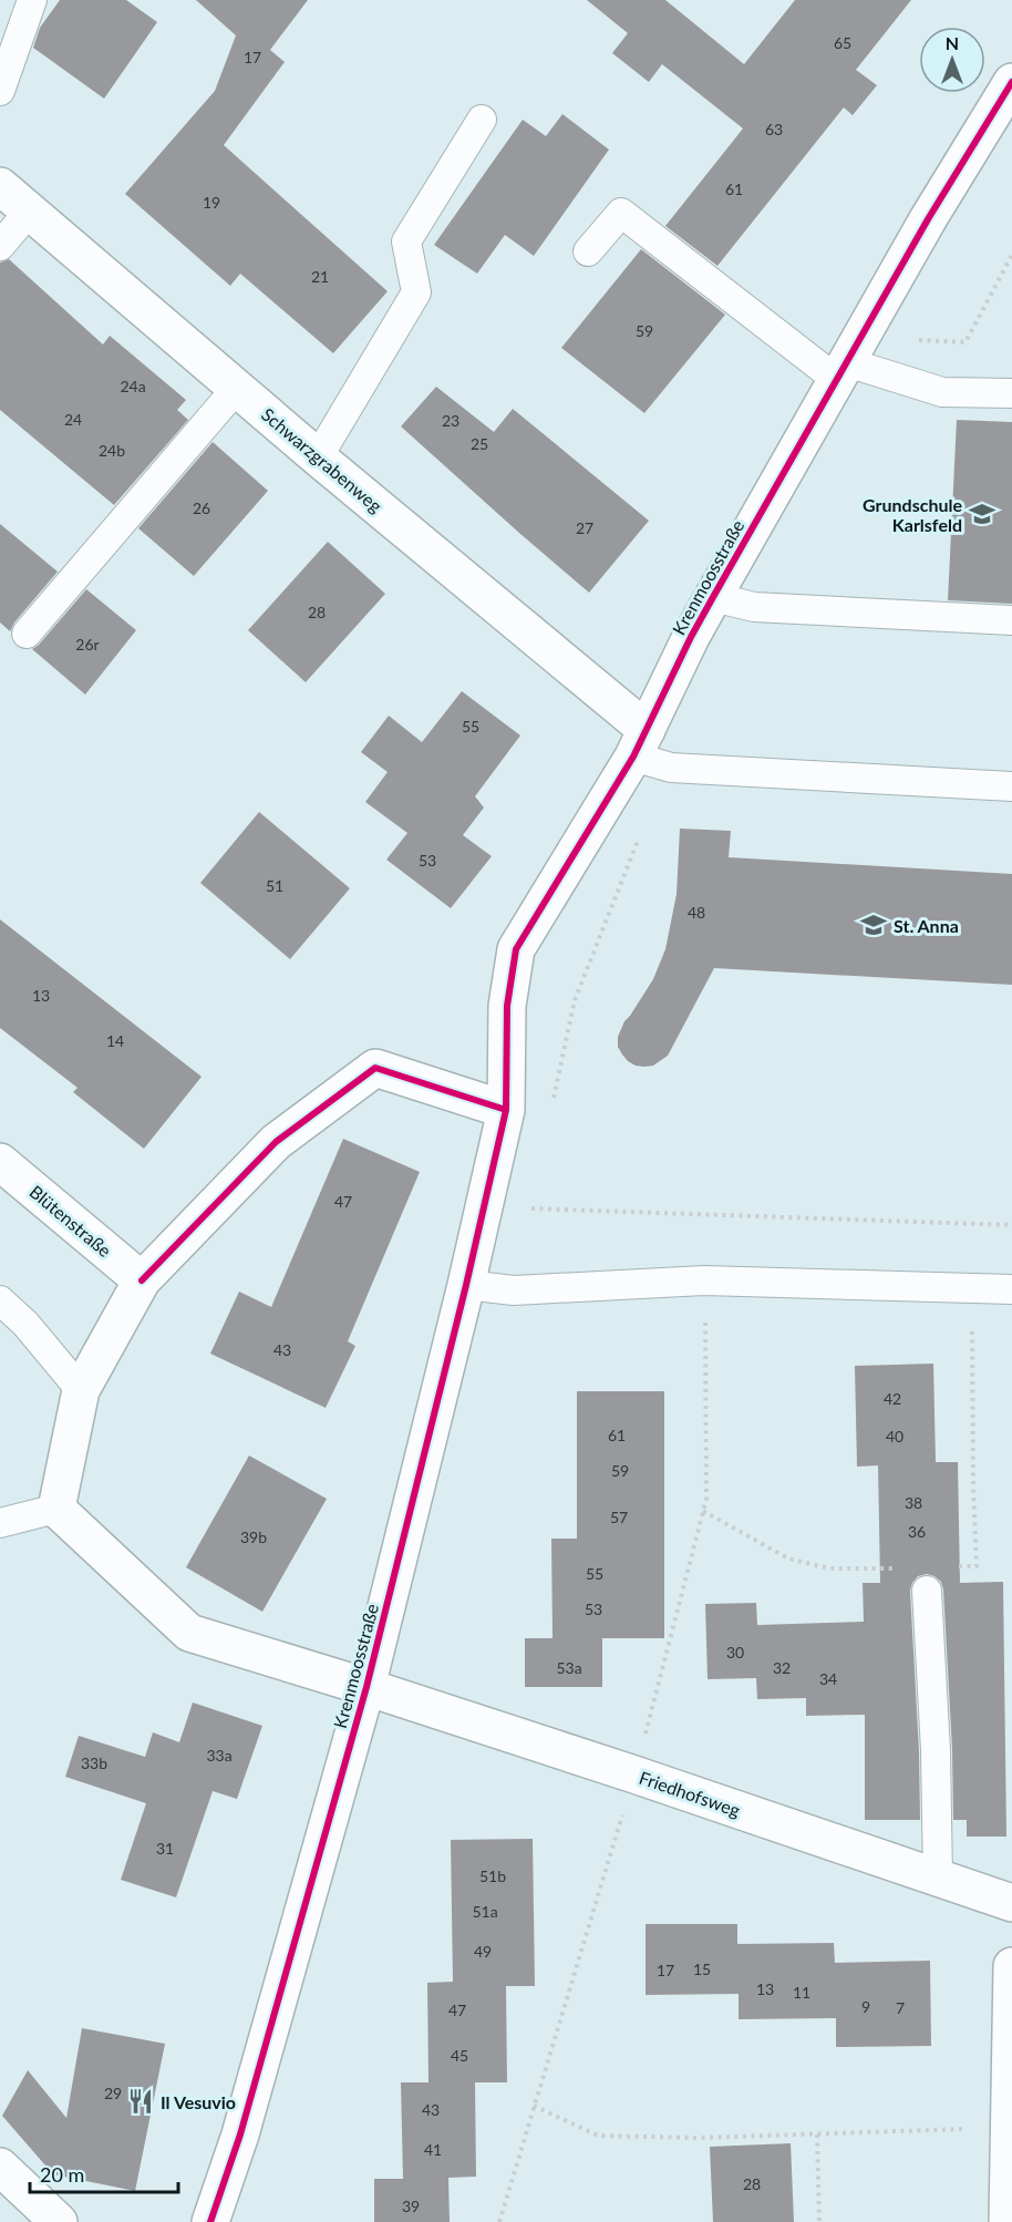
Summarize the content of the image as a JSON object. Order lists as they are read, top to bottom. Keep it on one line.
{"streets":{"street":["Schwarzgrabenweg","Krenmoosstraße","Blütenstraße","Friedhofsweg"]},"crossings":[["Schwarzgrabenweg","Krenmoosstraße"],["Krenmoosstraße","Friedhofsweg"]],"places":{"school or university":["Grundschule Karlsfeld","St. Anna"],"restaurant":["Il Vesuvio"]},"house_numbers":["65","17","63","61","19","21","59","24a","24","23","25","24b","26","27","28","26r","55","53","51","48","13","14","47","43","42","61","40","59","38","57","36","39b","55","53","30","53a","32","34","33a","33b","31","51b","51a","49","15","17","13","11","9","7","47","45","29","43","41","28","39"],"scale_bar":"20 m","north":"top"}
